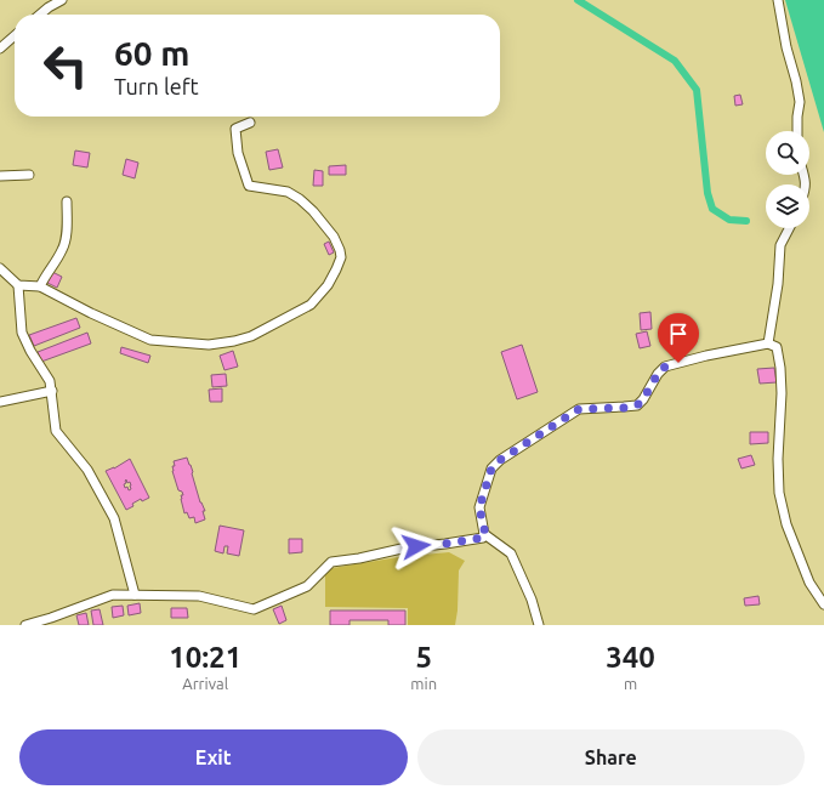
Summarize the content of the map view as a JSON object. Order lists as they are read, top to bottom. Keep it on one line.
{"page":{"turn":["60 m","Turn left"],"eta":["10:21","Arrival","5","min","340","m"],"buttons":["Exit","Share"]}}
